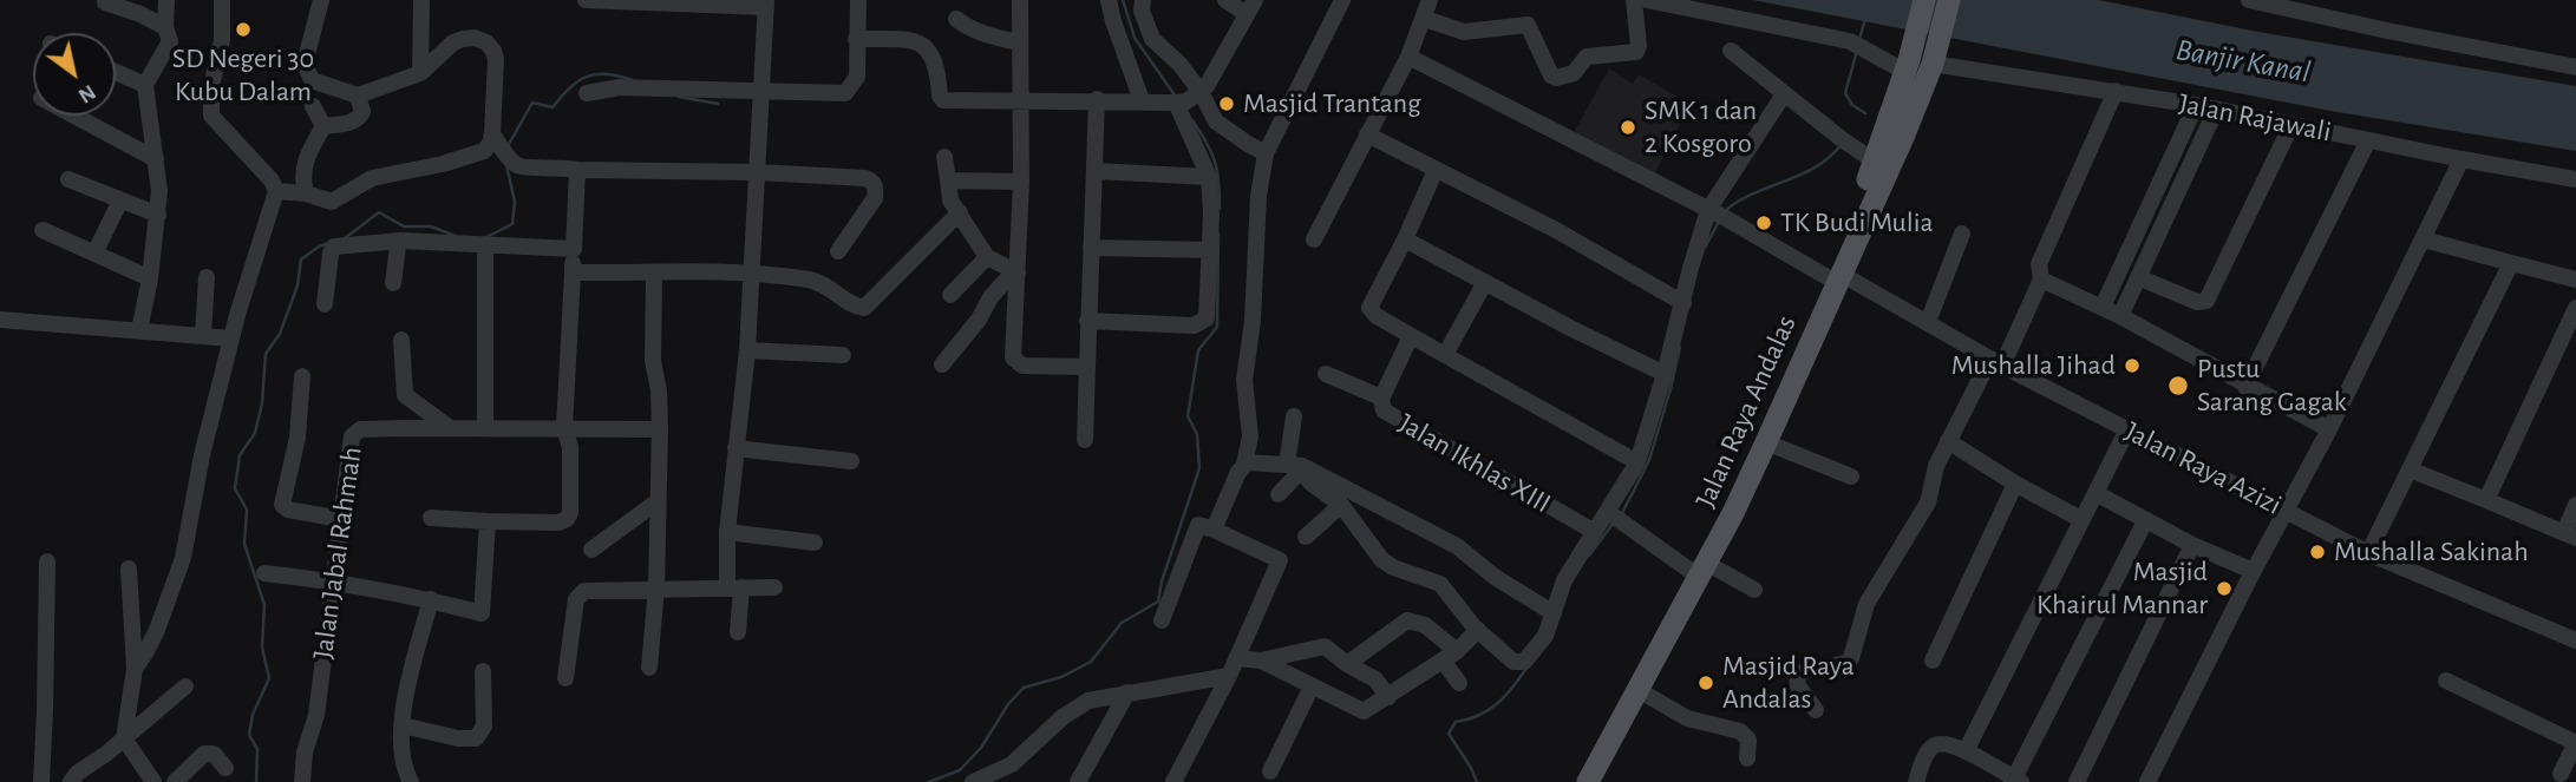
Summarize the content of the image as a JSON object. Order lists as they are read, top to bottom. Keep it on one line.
{"streets":{"main road":["Jalan Raya Andalas"],"street":["Jalan Rajawali","Jalan Ikhlas XIII","Jalan Raya Azizi","Jalan Jabal Rahmah"]},"crossings":[["Jalan Rajawali","Jalan Raya Andalas"],["Jalan Raya Andalas","Jalan Raya Azizi"]],"water":["Banjir Kanal"],"places":["SD Negeri 30 Kubu Dalam","Masjid Trantang","SMK 1 dan 2 Kosgoro","TK Budi Mulia","Mushalla Jihad","Pustu Sarang Gagak","Mushalla Sakinah","Masjid Khairul Mannar","Masjid Raya Andalas"],"north":"bottom right"}
